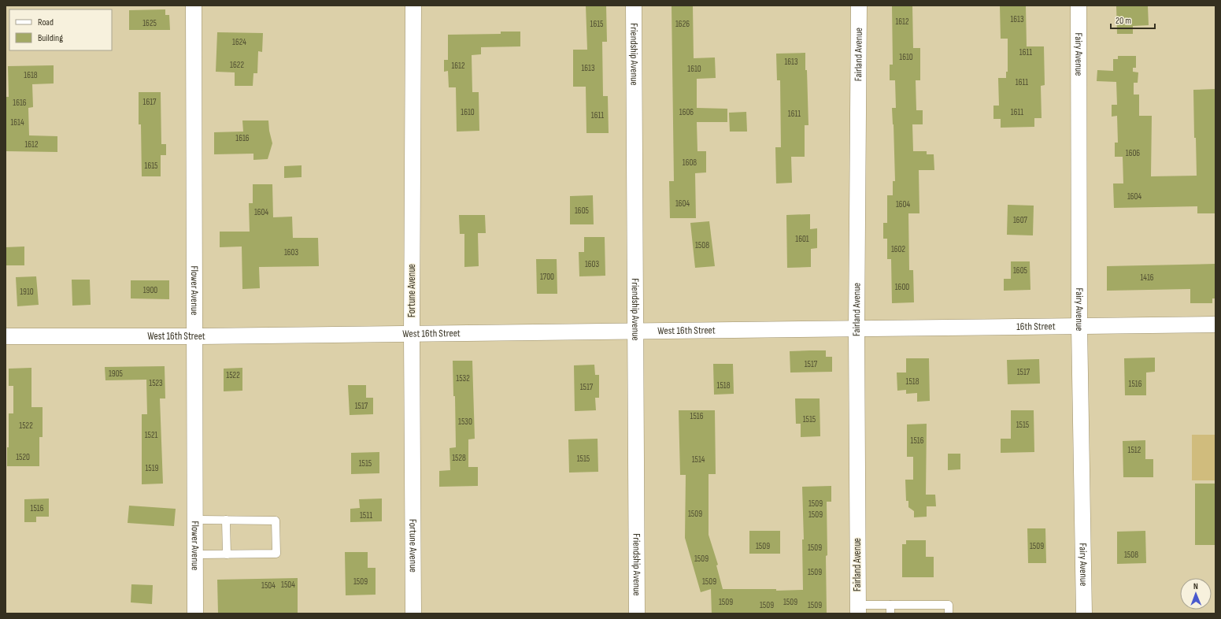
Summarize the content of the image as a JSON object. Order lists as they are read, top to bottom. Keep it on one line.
{"streets":{"street":["Friendship Avenue","Fairland Avenue","Fairy Avenue","Flower Avenue","Fortune Avenue","16th Street","West 16th Street"]},"crossings":[["Friendship Avenue","West 16th Street"],["Fairland Avenue","16th Street"],["Fairland Avenue","West 16th Street"],["Fairy Avenue","16th Street"],["Flower Avenue","West 16th Street"],["Fortune Avenue","West 16th Street"],["16th Street","West 16th Street"]],"house_numbers":["1613","1612","1625","1615","1626","1624","1611","1610","1613","1622","1612","1613","1610","1618","1611","1617","1616","1610","1606","1611","1611","1611","1614","1616","1612","1606","1608","1615","1604","1604","1604","1605","1604","1607","1601","1508","1602","1603","1603","1605","1700","1416","1600","1900","1910","1517","1517","1905","1522","1532","1518","1523","1516","1518","1517","1517","1516","1515","1530","1515","1522","1521","1516","1512","1520","1528","1515","1514","1515","1519","1509","1516","1509","1509","1511","1509","1509","1509","1508","1509","1509","1509","1509","1504","1504","1509","1509","1509","1509"],"legend":["Road","Building"],"scale_bar":"20 m","north":"top"}
